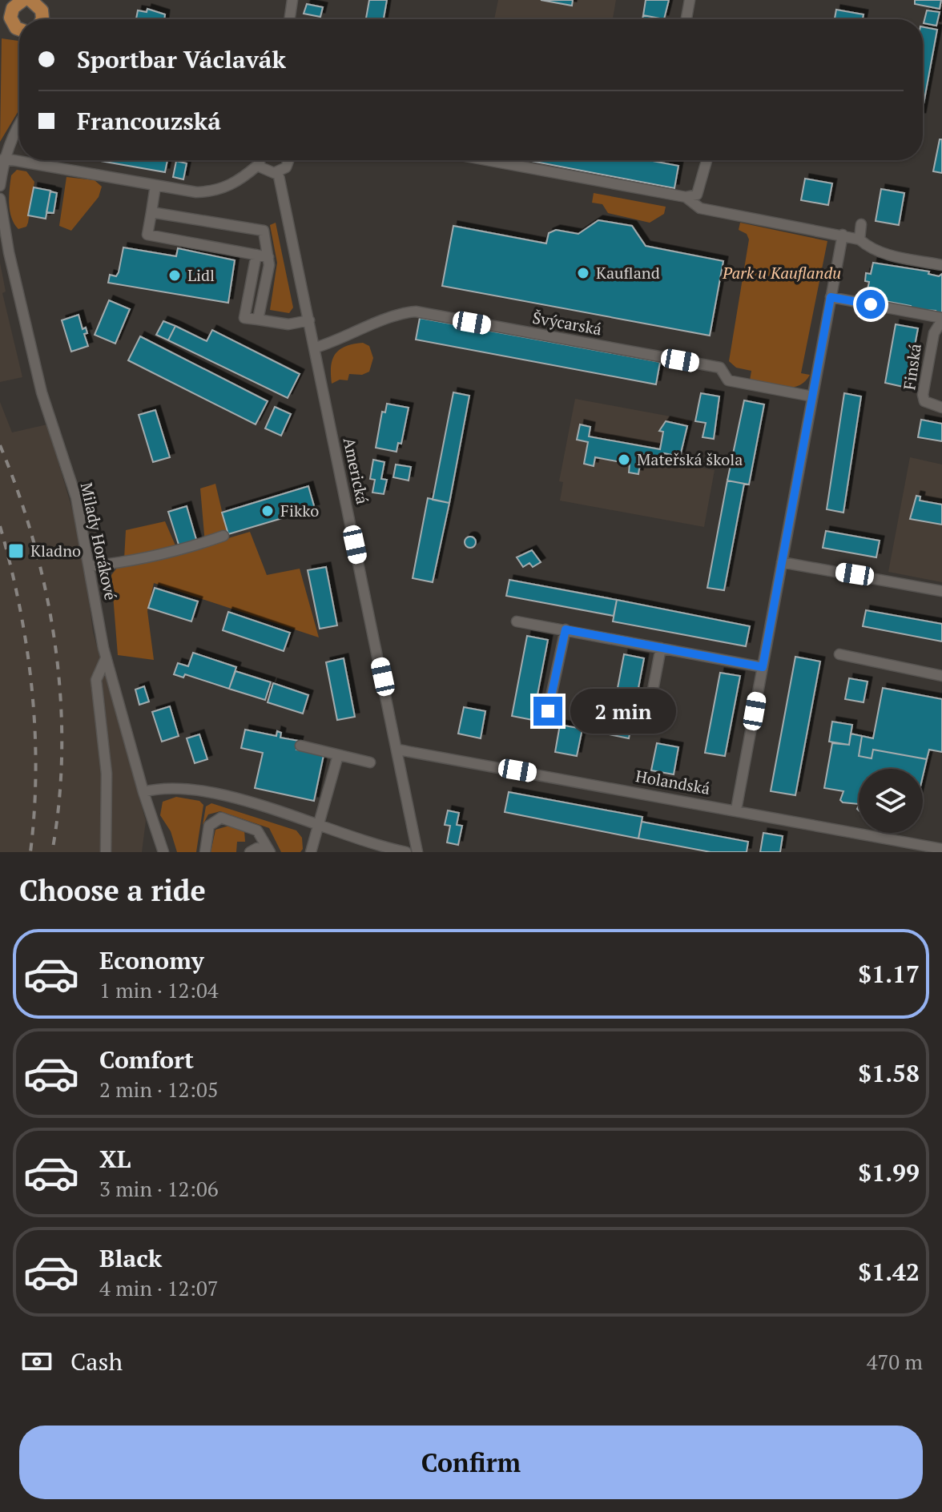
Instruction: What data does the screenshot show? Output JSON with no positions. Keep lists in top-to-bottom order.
{
  "streets": {
    "street": [
      "Švýcarská",
      "Finská",
      "Americká",
      "Milady Horákové",
      "Holandská"
    ]
  },
  "crossings": [
    ["Švýcarská", "Americká"],
    ["Americká", "Holandská"]
  ],
  "parks": ["Park u Kauflandu"],
  "places": {
    "other": [
      "Kaufland",
      "Lidl",
      "Mateřská škola",
      "Fikko"
    ],
    "transit": ["Kladno"]
  },
  "page": {
    "banner": ["Sportbar Václavák", "Francouzská"],
    "bubble": "2 min",
    "heading": "Choose a ride",
    "list": [
      {
        "name": "Economy",
        "note": "1 min · 12:04",
        "value": "$1.17"
      },
      {
        "name": "Comfort",
        "note": "2 min · 12:05",
        "value": "$1.58"
      },
      {
        "name": "XL",
        "note": "3 min · 12:06",
        "value": "$1.99"
      },
      {
        "name": "Black",
        "note": "4 min · 12:07",
        "value": "$1.42"
      }
    ],
    "pay": ["Cash", "470 m"],
    "buttons": "Confirm"
  }
}
